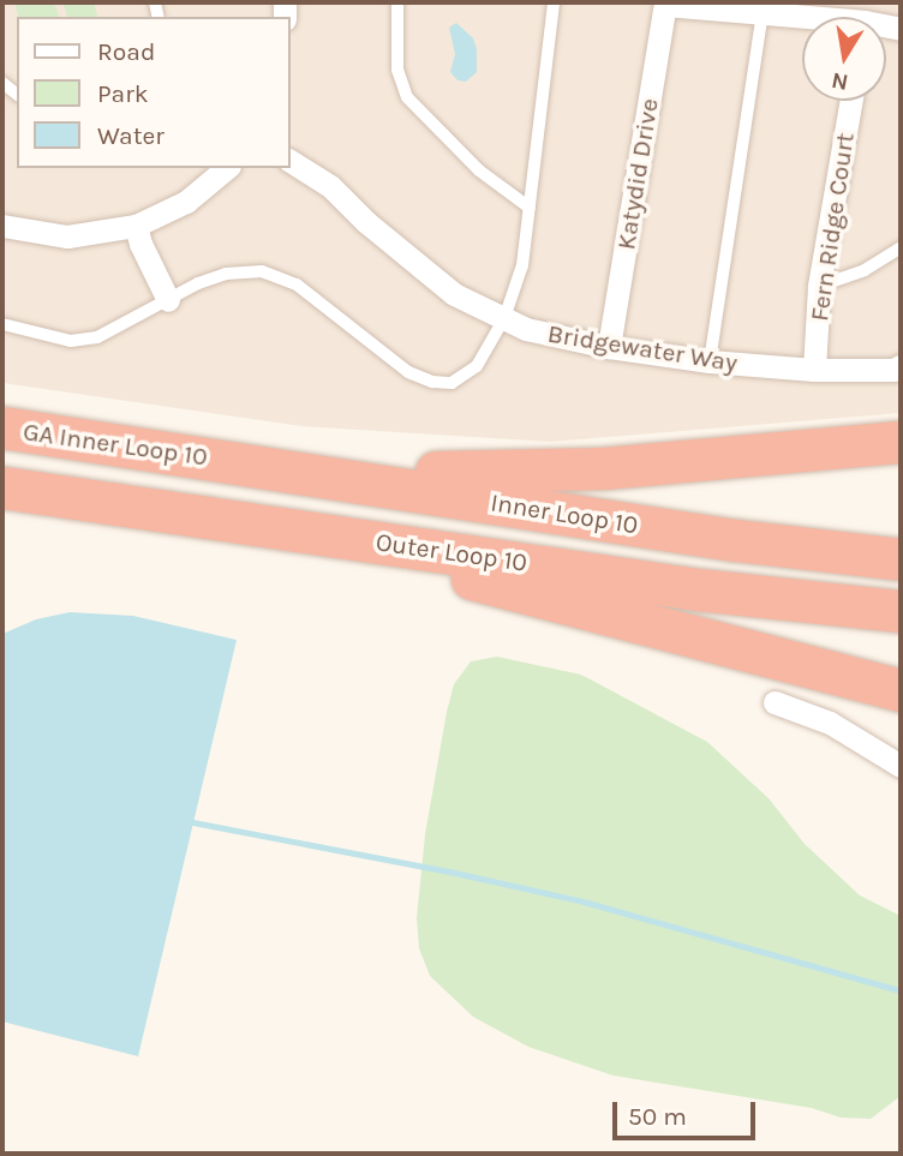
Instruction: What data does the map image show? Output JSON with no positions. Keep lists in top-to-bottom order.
{
  "streets": {
    "highway": ["GA Inner Loop 10", "Inner Loop 10", "Outer Loop 10"],
    "street": ["Katydid Drive", "Fern Ridge Court", "Bridgewater Way"]
  },
  "crossings": [
    ["Katydid Drive", "Bridgewater Way"],
    ["Fern Ridge Court", "Bridgewater Way"],
    ["GA Inner Loop 10", "Inner Loop 10"]
  ],
  "legend": ["Road", "Park", "Water"],
  "scale_bar": "50 m",
  "north": "bottom"
}
